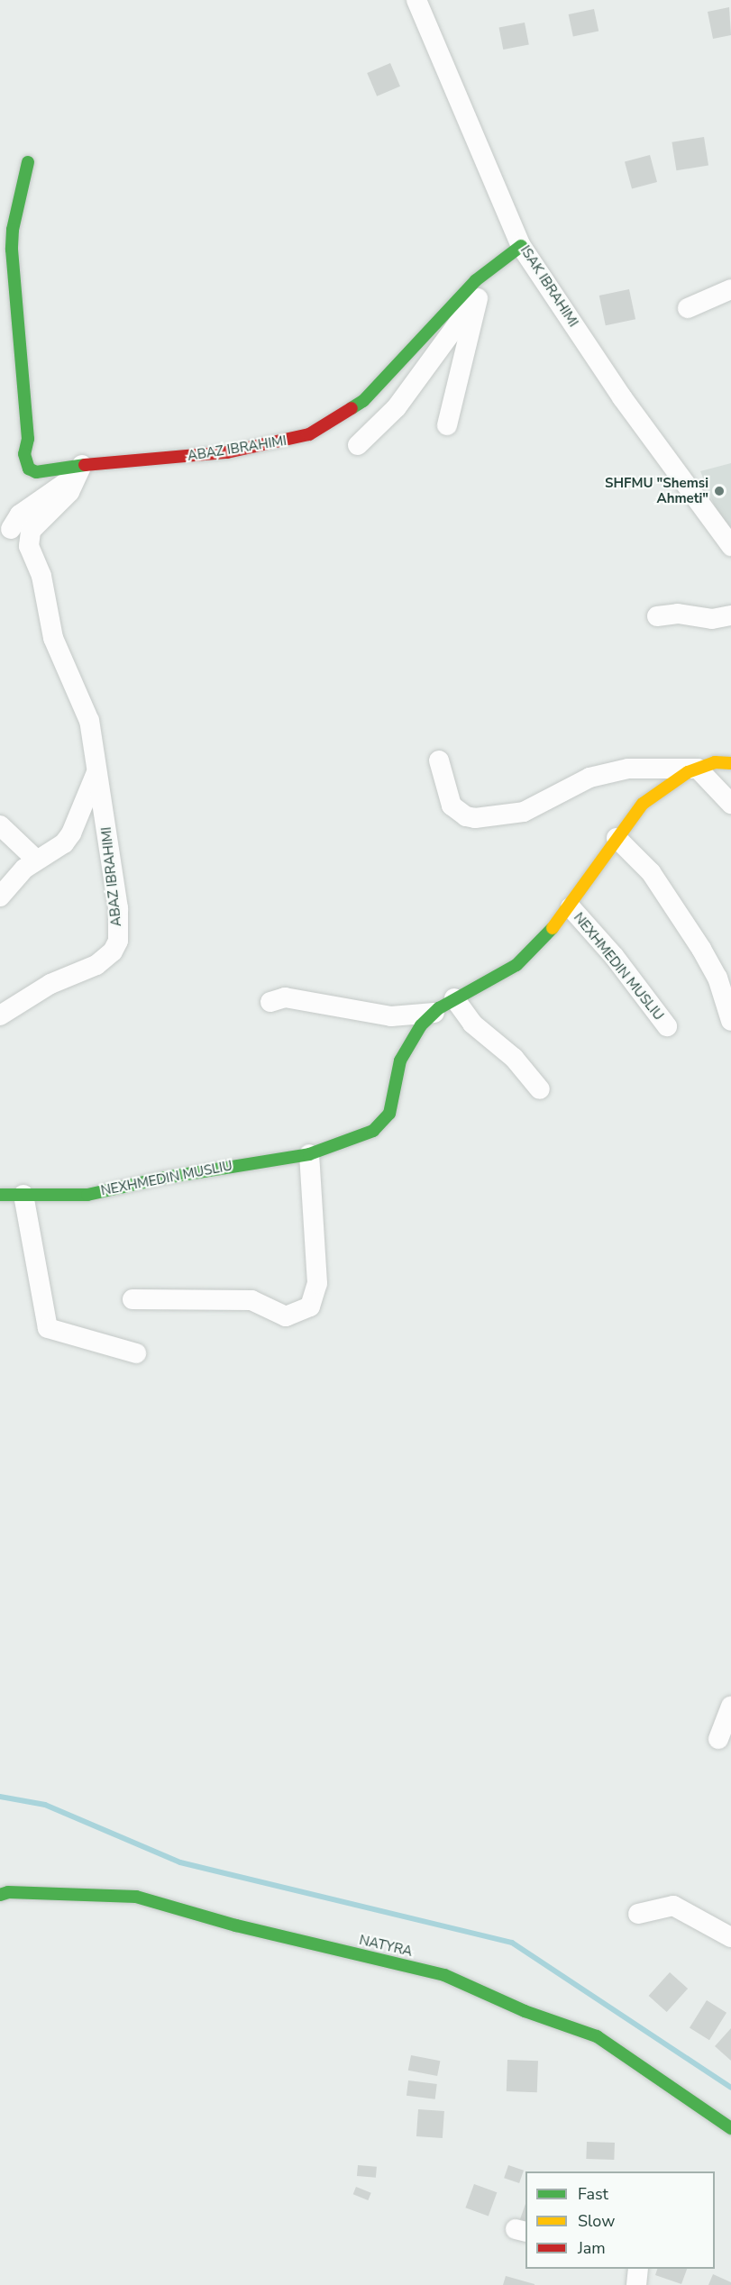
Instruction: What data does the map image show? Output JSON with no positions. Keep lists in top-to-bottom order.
{
  "streets": {
    "street": [
      "ISAK IBRAHIMI",
      "ABAZ IBRAHIMI",
      "NEXHMEDIN MUSLIU",
      "NATYRA"
    ]
  },
  "crossings": [
    ["ISAK IBRAHIMI", "ABAZ IBRAHIMI"]
  ],
  "places": ["SHFMU \"Shemsi Ahmeti\""],
  "legend": ["Fast", "Slow", "Jam"]
}
